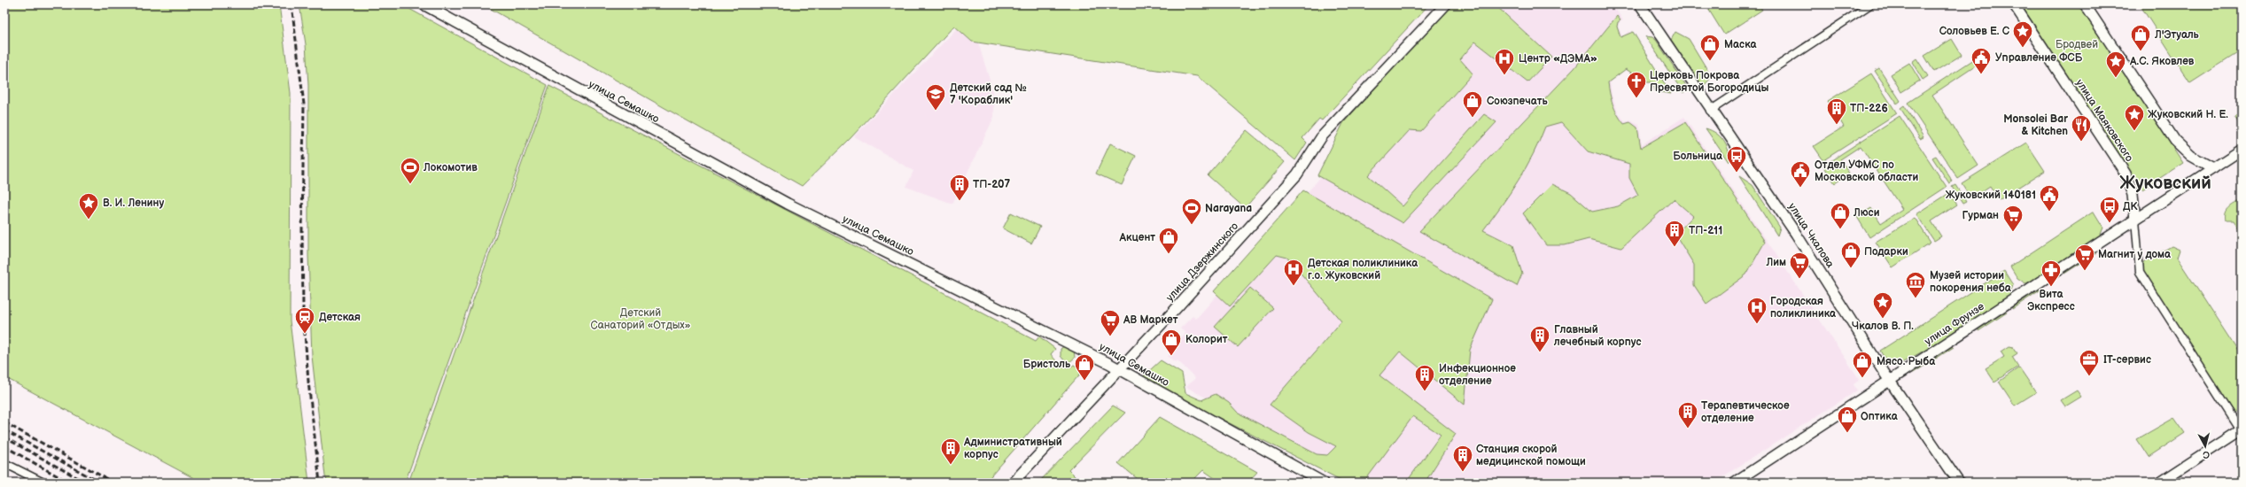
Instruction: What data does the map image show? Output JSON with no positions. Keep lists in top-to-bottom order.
{
  "streets": {
    "main road": [
      "улица Семашко",
      "улица Маяковского",
      "улица Чкалова",
      "улица Дзержинского",
      "улица Фрунзе"
    ]
  },
  "crossings": [
    ["улица Семашко", "улица Дзержинского"],
    ["улица Маяковского", "улица Фрунзе"],
    ["улица Чкалова", "улица Фрунзе"]
  ],
  "districts": ["Жуковский"],
  "parks": ["Бродвей", "Детский Санаторий «Отдых»"],
  "places": {
    "place": [
      "Соловьев Е. С",
      "А.С. Яковлев",
      "Жуковский Н. Е.",
      "В. И. Ленину",
      "Чкалов В. П."
    ],
    "shop": [
      "Л'Этуаль",
      "Маска",
      "Союзпечать",
      "Люси",
      "Акцент",
      "Подарки",
      "Колорит",
      "Мясо. Рыба",
      "Бристоль",
      "Оптика"
    ],
    "public building": ["Управление ФСБ", "Отдел УФМС по Московской области", "Жуковский 140181"],
    "hospital": ["Центр «ДЭМА»", "Детская поликлиника г.о. Жуковский", "Городская поликлиника"],
    "church": ["Церковь Покрова Пресвятой Богородицы"],
    "school or university": ["Детский сад № 7 'Кораблик'"],
    "building": [
      "ТП-226",
      "ТП-207",
      "ТП-211",
      "Главный лечебный корпус",
      "Инфекционное отделение",
      "Терапевтическое отделение",
      "Административный корпус",
      "Станция скорой медицинской помощи"
    ],
    "restaurant": ["Monsolei Bar & Kitchen"],
    "bus stop": ["Больница", "ДК"],
    "sports": ["Локомотив", "Narayana"],
    "supermarket": [
      "Гурман",
      "Магнит у дома",
      "Лим",
      "АВ Маркет"
    ],
    "pharmacy": ["Вита Экспресс"],
    "museum": ["Музей истории покорения неба"],
    "station": ["Детская"],
    "office": ["IT-сервис"]
  },
  "north": "bottom"
}
